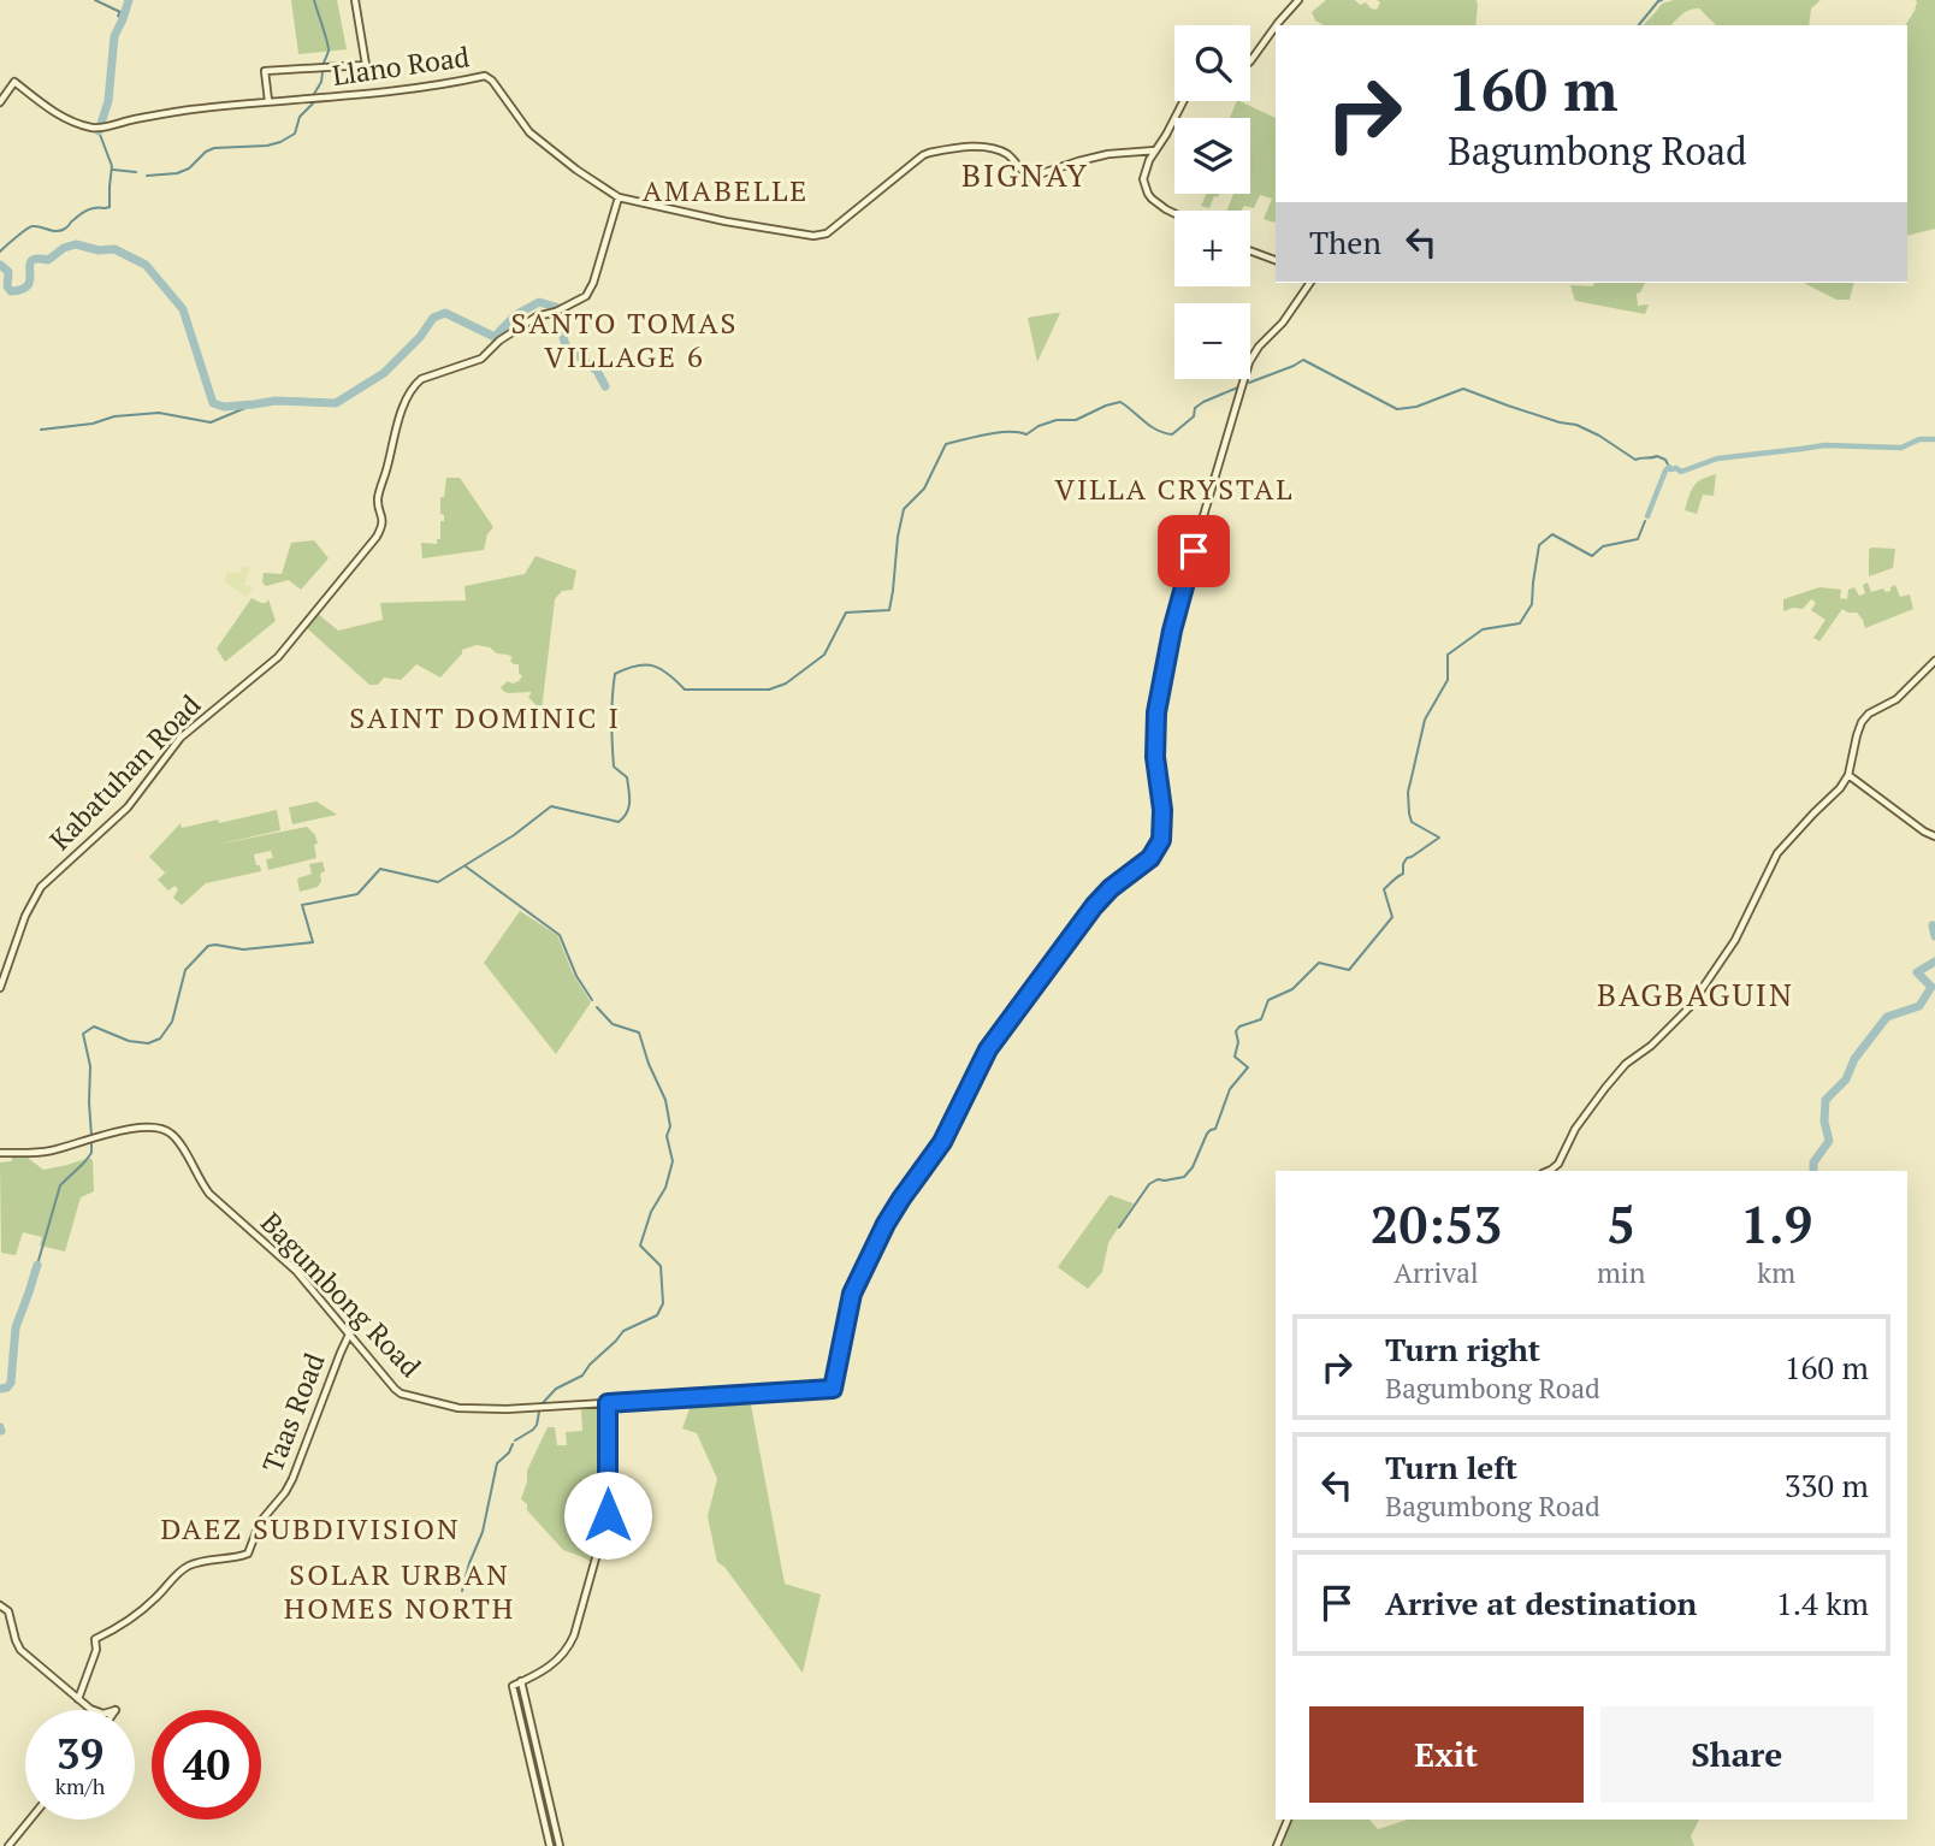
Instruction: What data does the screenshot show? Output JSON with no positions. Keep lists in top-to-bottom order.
{
  "streets": {
    "main road": [
      "Llano Road",
      "Kabatuhan Road",
      "Bagumbong Road",
      "Taas Road"
    ]
  },
  "crossings": [
    ["Llano Road", "Kabatuhan Road"],
    ["Bagumbong Road", "Taas Road"]
  ],
  "districts": [
    "BIGNAY",
    "AMABELLE",
    "SANTO TOMAS VILLAGE 6",
    "VILLA CRYSTAL",
    "SAINT DOMINIC I",
    "BAGBAGUIN",
    "DAEZ SUBDIVISION",
    "SOLAR URBAN HOMES NORTH"
  ],
  "page": {
    "map_buttons": ["+", "−"],
    "turn": ["160 m", "Bagumbong Road"],
    "then": "Then",
    "eta": [
      "20:53",
      "Arrival",
      "5",
      "min",
      "1.9",
      "km"
    ],
    "list": [
      {
        "name": "Turn right",
        "note": "Bagumbong Road",
        "value": "160 m"
      },
      {
        "name": "Turn left",
        "note": "Bagumbong Road",
        "value": "330 m"
      },
      {
        "name": "Arrive at destination",
        "value": "1.4 km"
      }
    ],
    "buttons": ["Exit", "Share"],
    "speed": "39 km/h",
    "limit": "40"
  }
}
